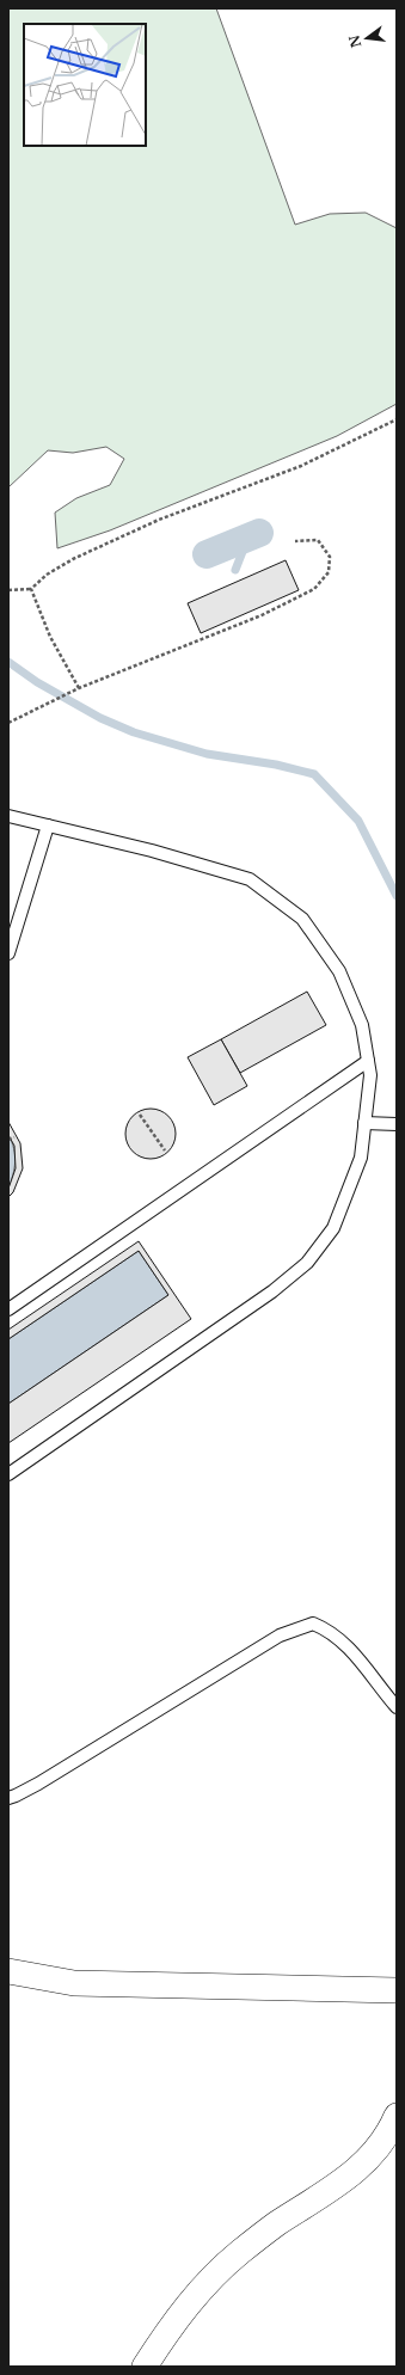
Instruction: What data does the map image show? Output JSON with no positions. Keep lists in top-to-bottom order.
{
  "north": "left"
}
